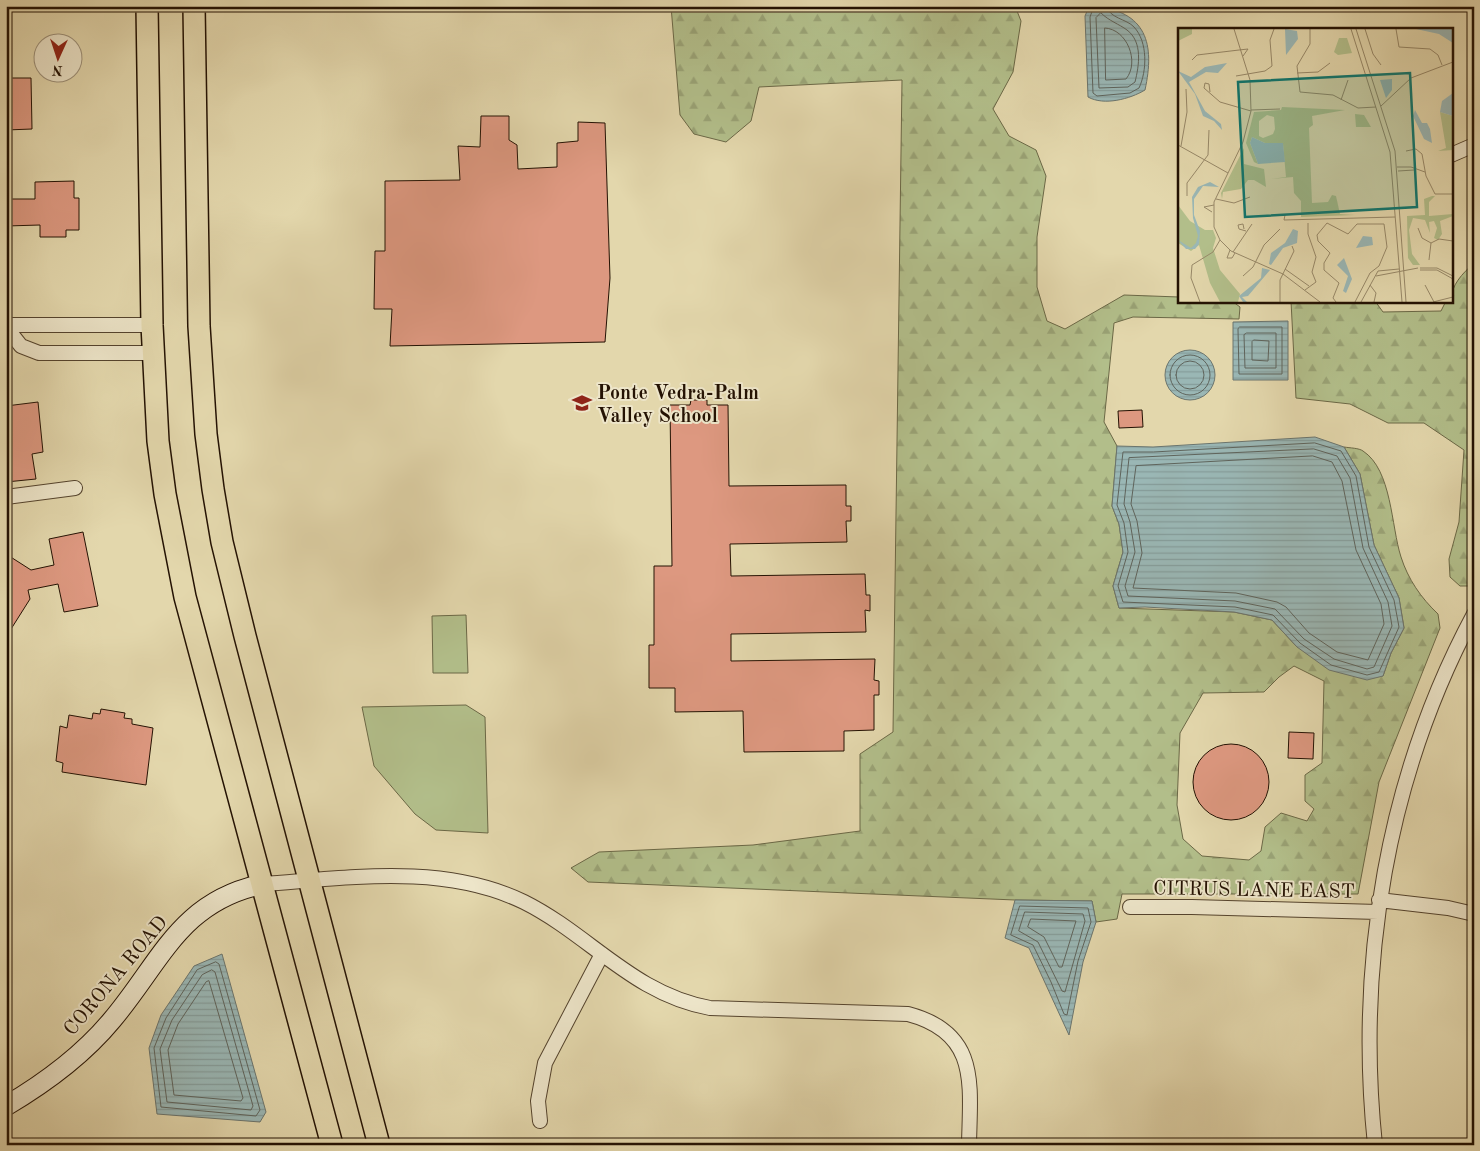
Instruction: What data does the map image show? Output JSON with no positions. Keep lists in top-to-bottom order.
{
  "streets": {
    "street": ["CITRUS LANE EAST", "CORONA ROAD"]
  },
  "places": {
    "school or university": ["Ponte Vedra-Palm Valley School"]
  },
  "north": "bottom"
}
